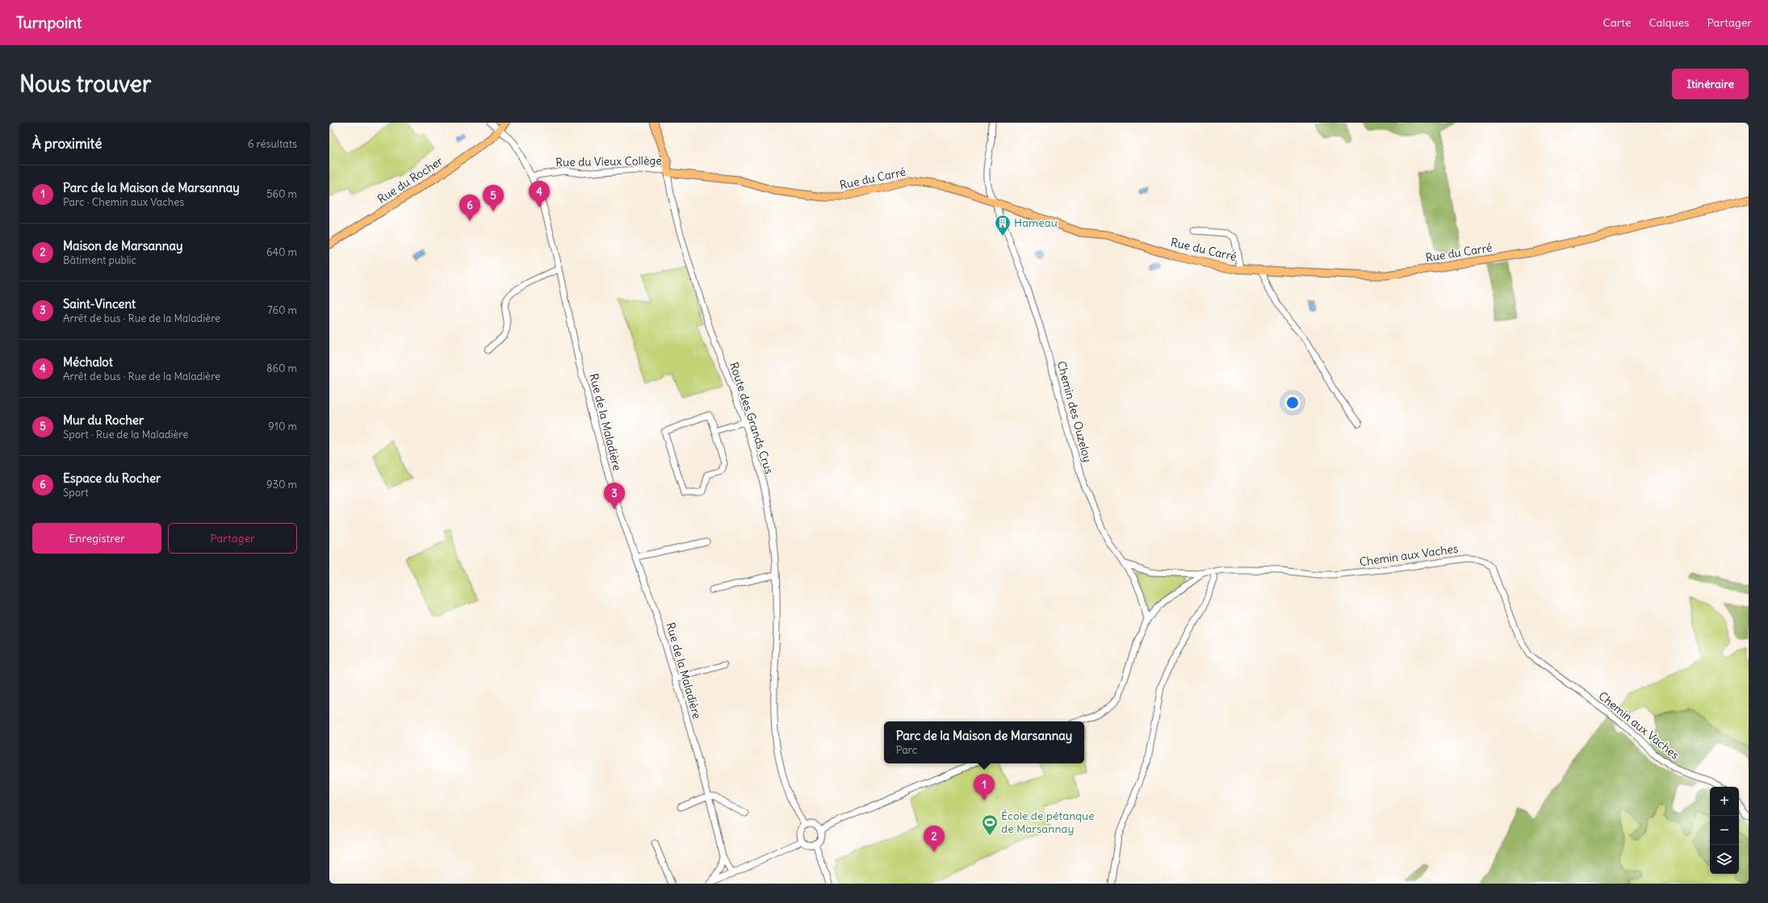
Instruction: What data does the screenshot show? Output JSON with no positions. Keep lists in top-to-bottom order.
{
  "streets": {
    "main road": ["Rue du Carré", "Rue du Rocher"],
    "street": [
      "Rue du Vieux Collège",
      "Chemin des Ouzeloy",
      "Route des Grands Crus",
      "Rue de la Maladière",
      "Chemin aux Vaches"
    ]
  },
  "crossings": [
    ["Rue du Vieux Collège", "Rue du Carré"],
    ["Rue du Vieux Collège", "Route des Grands Crus"],
    ["Rue du Vieux Collège", "Rue de la Maladière"],
    ["Rue du Carré", "Chemin des Ouzeloy"],
    ["Rue du Carré", "Route des Grands Crus"],
    ["Rue du Rocher", "Rue de la Maladière"],
    ["Chemin des Ouzeloy", "Chemin aux Vaches"]
  ],
  "places": {
    "building": ["Hameau"],
    "sports": ["École de pétanque de Marsannay"]
  },
  "page": {
    "header": "Turnpoint",
    "nav": ["Carte", "Calques", "Partager"],
    "buttons": [
      "Itinéraire",
      ["Enregistrer", "Partager"]
    ],
    "title": "Nous trouver",
    "heading": ["À proximité", "6 résultats"],
    "list": [
      {
        "mark": "1",
        "name": "Parc de la Maison de Marsannay",
        "note": "Parc · Chemin aux Vaches",
        "value": "560 m"
      },
      {
        "mark": "2",
        "name": "Maison de Marsannay",
        "note": "Bâtiment public",
        "value": "640 m"
      },
      {
        "mark": "3",
        "name": "Saint-Vincent",
        "note": "Arrêt de bus · Rue de la Maladière",
        "value": "760 m"
      },
      {
        "mark": "4",
        "name": "Méchalot",
        "note": "Arrêt de bus · Rue de la Maladière",
        "value": "860 m"
      },
      {
        "mark": "5",
        "name": "Mur du Rocher",
        "note": "Sport · Rue de la Maladière",
        "value": "910 m"
      },
      {
        "mark": "6",
        "name": "Espace du Rocher",
        "note": "Sport",
        "value": "930 m"
      }
    ],
    "pins": [
      "4",
      "5",
      "6",
      "3",
      "1",
      "2"
    ],
    "popup": ["Parc de la Maison de Marsannay", "Parc"],
    "map_buttons": ["+", "−"]
  }
}
